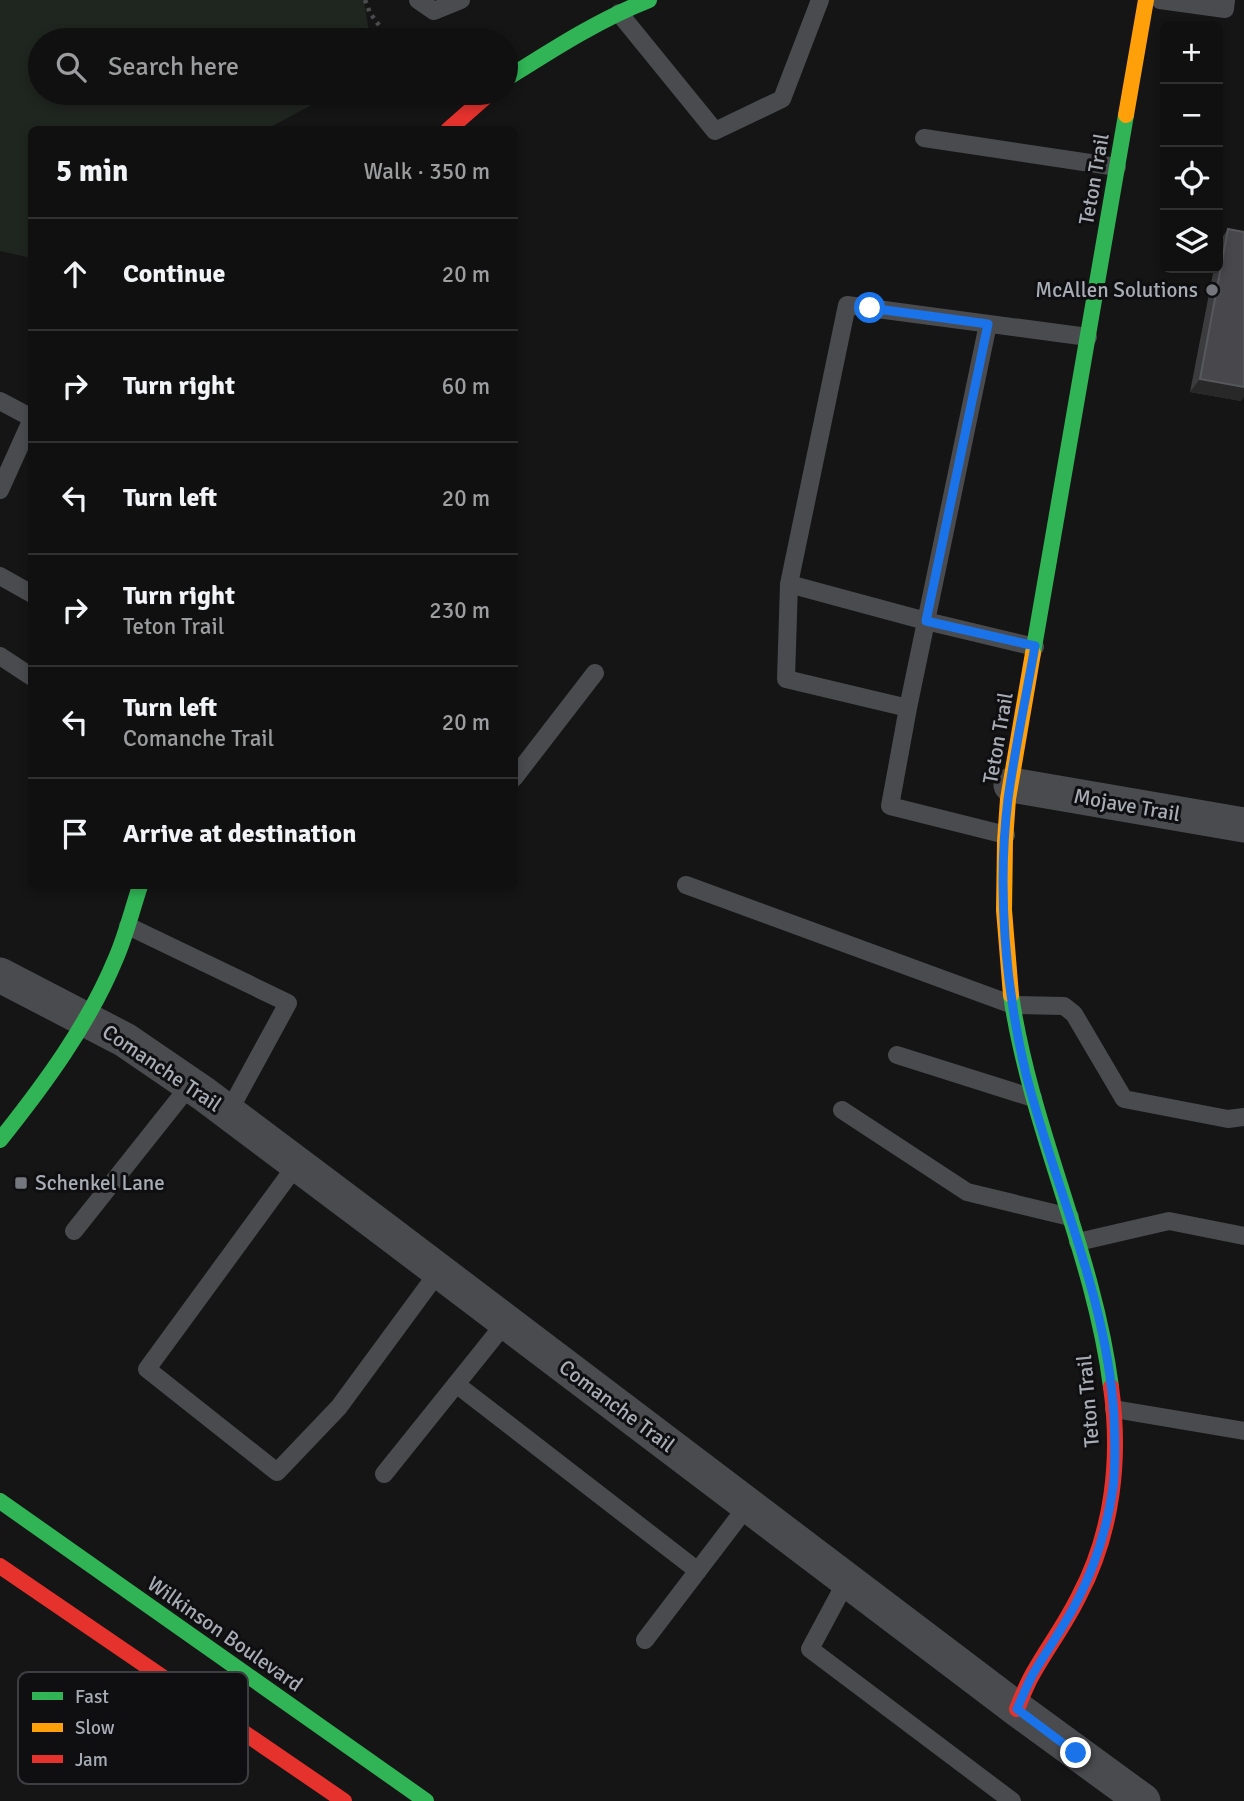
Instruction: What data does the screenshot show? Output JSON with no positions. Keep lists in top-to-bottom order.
{
  "streets": {
    "main road": ["Teton Trail", "Wilkinson Boulevard"],
    "street": ["Mojave Trail", "Comanche Trail"]
  },
  "crossings": [
    ["Teton Trail", "Mojave Trail"],
    ["Teton Trail", "Comanche Trail"]
  ],
  "places": {
    "other": ["McAllen Solutions"],
    "transit": ["Schenkel Lane"]
  },
  "legend": ["Fast", "Slow", "Jam"],
  "page": {
    "map_buttons": ["+", "−"],
    "search": "Search here",
    "heading": ["5 min", "Walk · 350 m"],
    "list": [
      ["Continue", "20 m"],
      ["Turn right", "60 m"],
      ["Turn left", "20 m"],
      ["Turn right", "Teton Trail", "230 m"],
      ["Turn left", "Comanche Trail", "20 m"],
      "Arrive at destination"
    ]
  }
}
